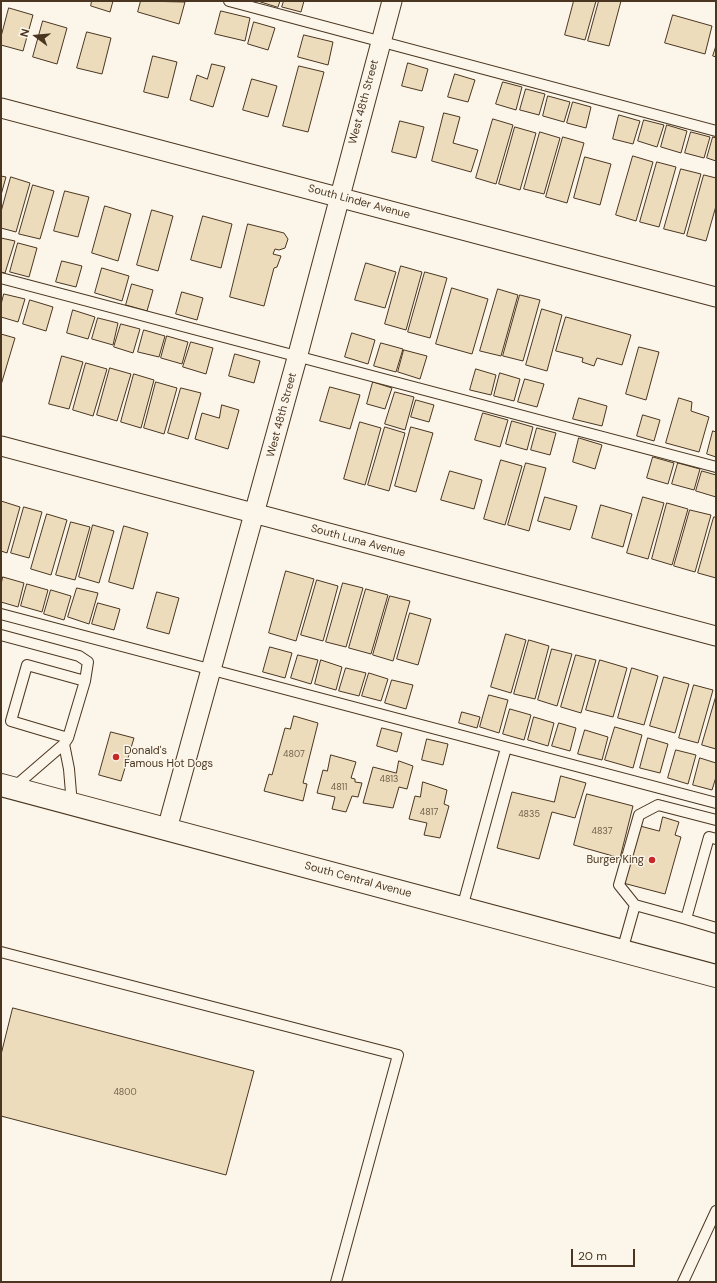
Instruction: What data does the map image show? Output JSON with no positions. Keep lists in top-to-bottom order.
{
  "streets": {
    "main road": ["South Central Avenue"],
    "street": ["West 48th Street", "South Linder Avenue", "South Luna Avenue"]
  },
  "crossings": [
    ["West 48th Street", "South Linder Avenue"],
    ["West 48th Street", "South Luna Avenue"],
    ["West 48th Street", "South Central Avenue"]
  ],
  "places": ["Donald's Famous Hot Dogs", "Burger King"],
  "house_numbers": [
    "4807",
    "4813",
    "4811",
    "4817",
    "4835",
    "4837",
    "4800"
  ],
  "scale_bar": "20 m",
  "north": "left"
}
